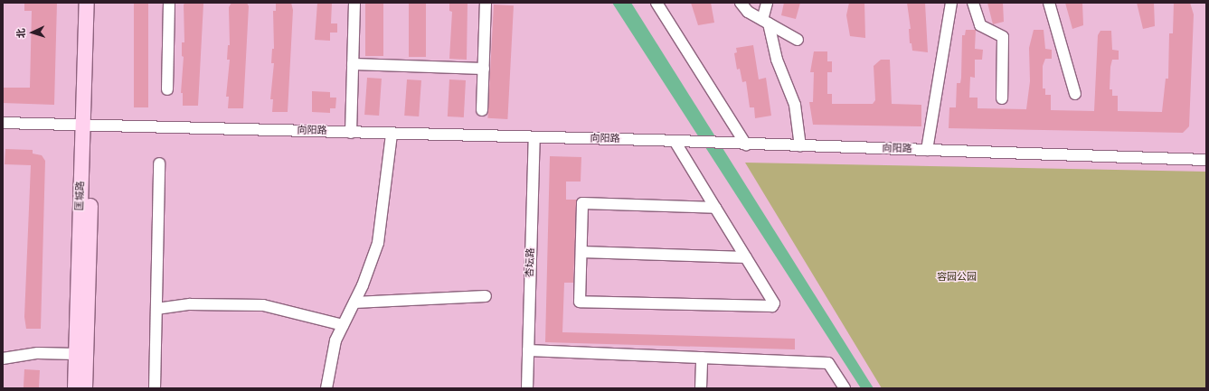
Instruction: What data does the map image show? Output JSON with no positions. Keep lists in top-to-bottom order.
{
  "streets": {
    "main road": ["匡城路"],
    "street": ["向阳路", "杏坛路"]
  },
  "crossings": [
    ["向阳路", "匡城路"],
    ["向阳路", "杏坛路"]
  ],
  "parks": ["容园公园"],
  "north": "left"
}
